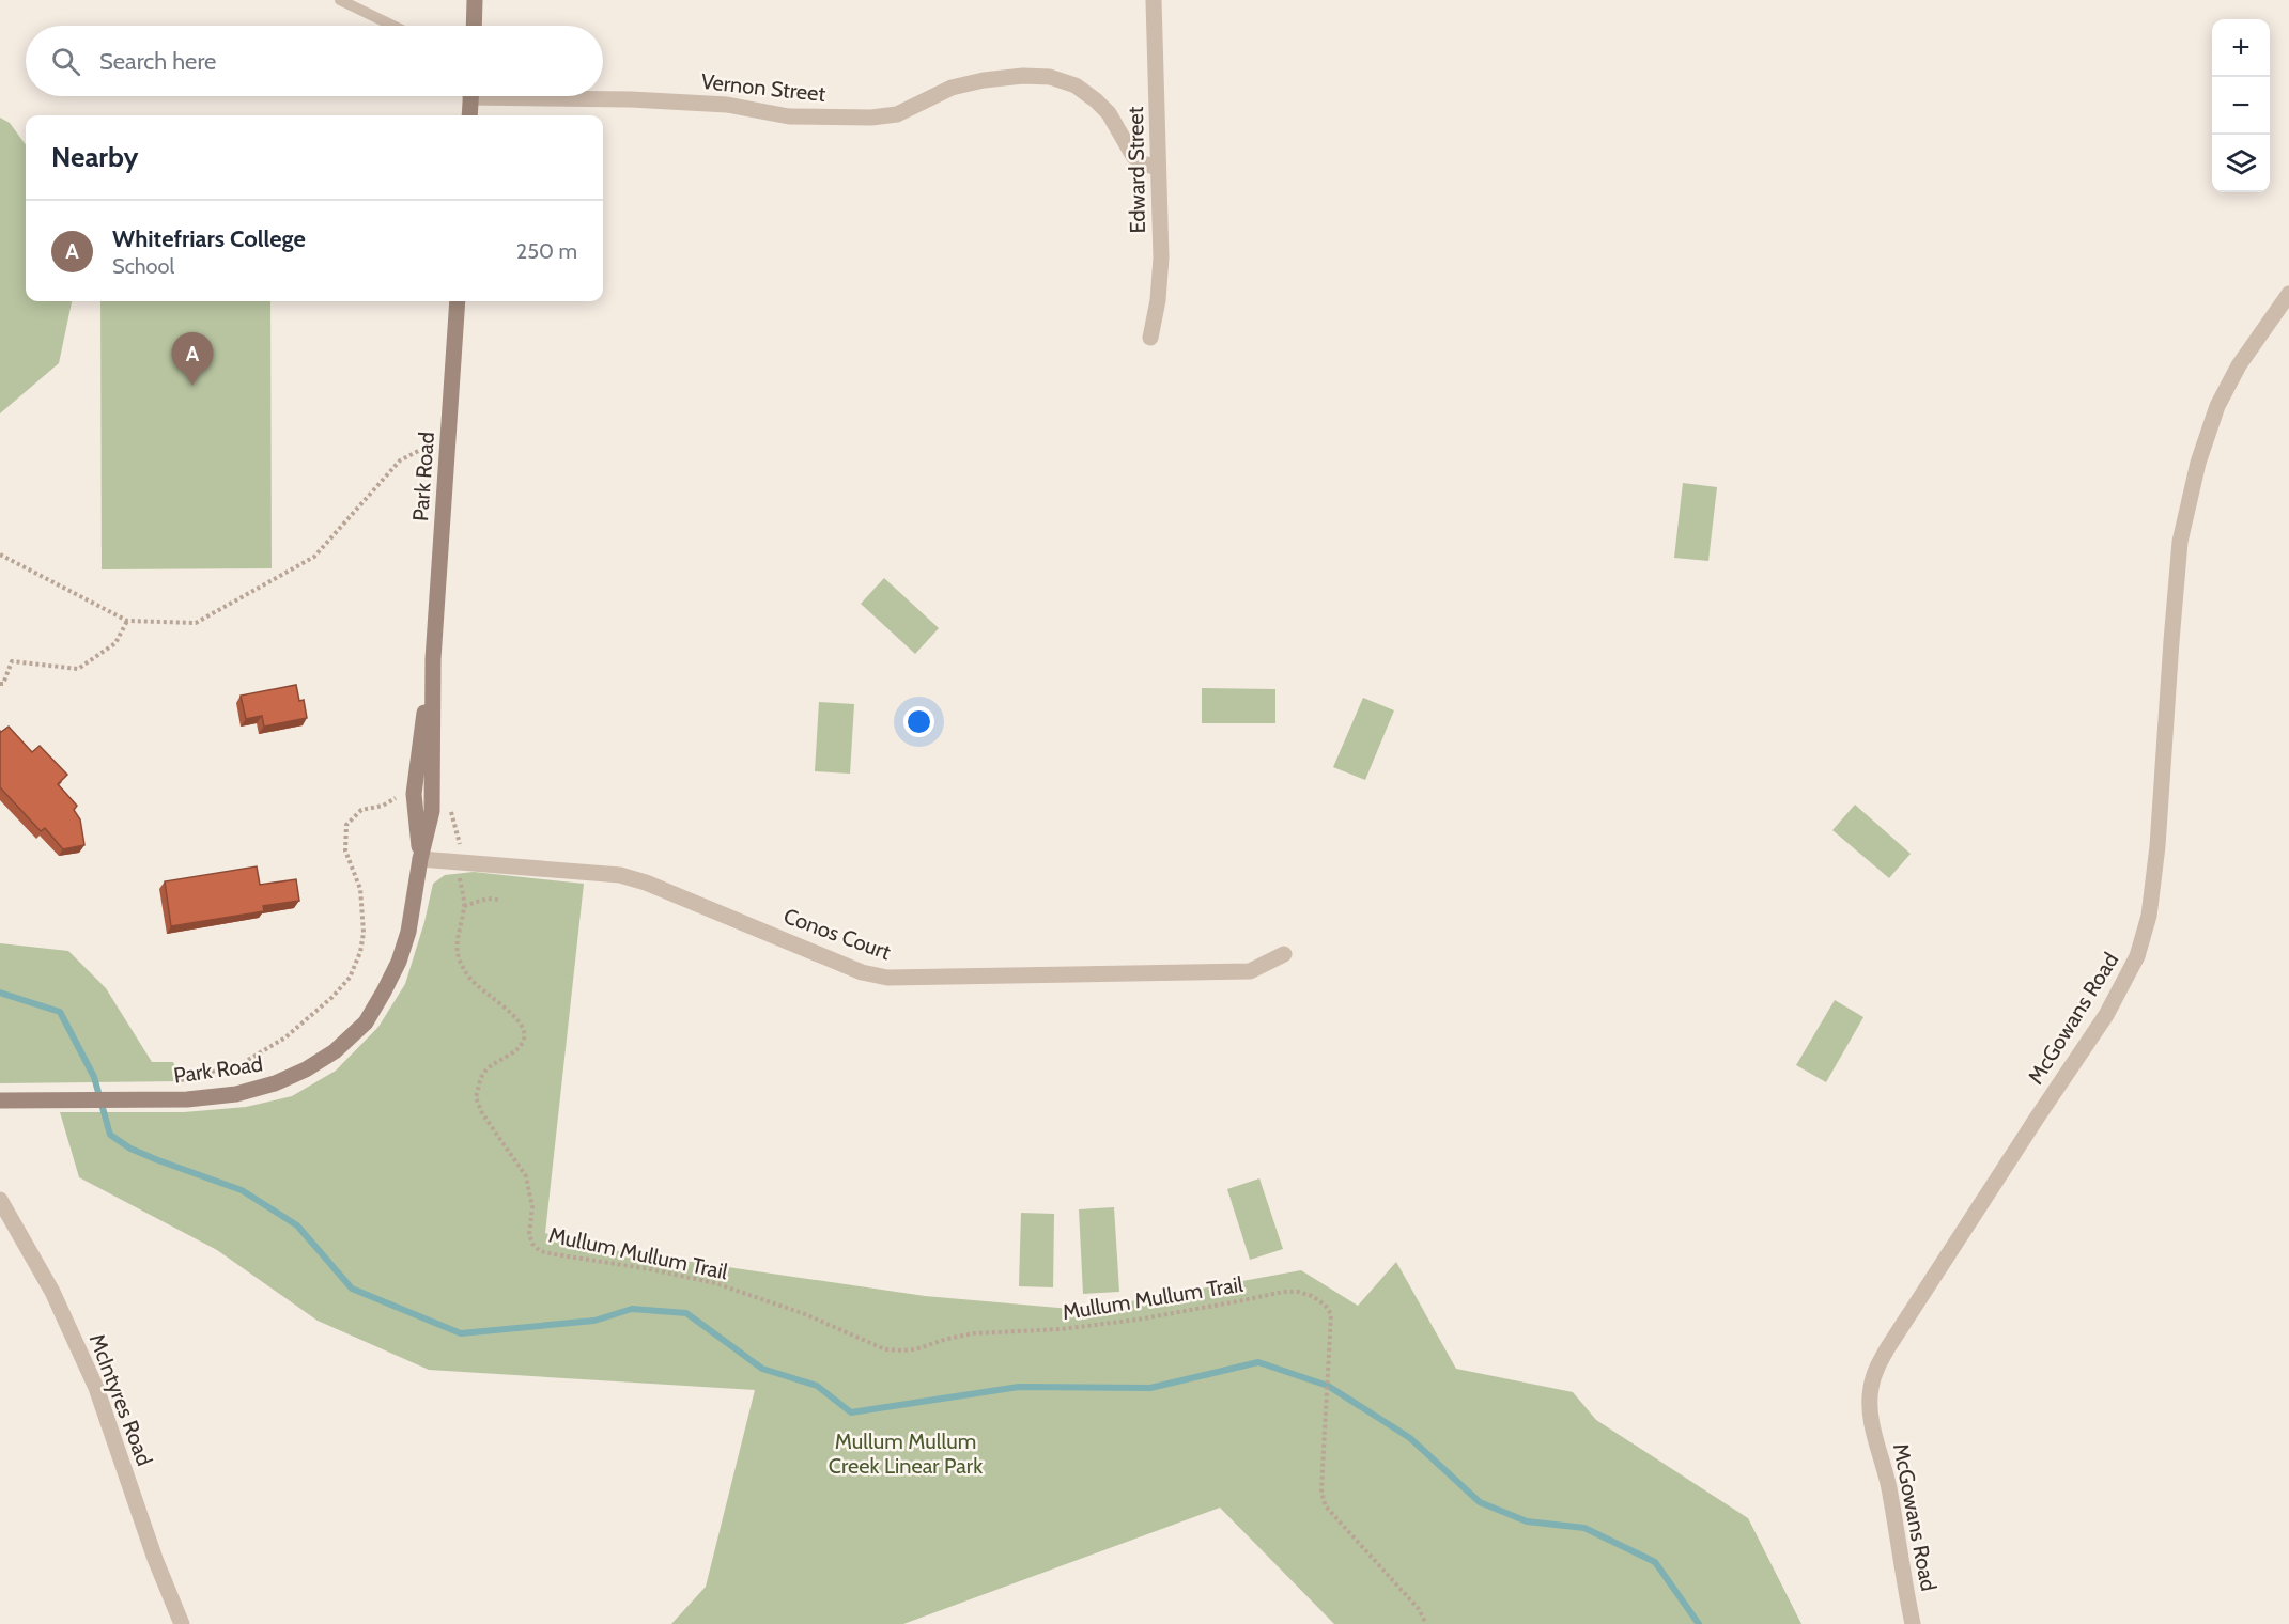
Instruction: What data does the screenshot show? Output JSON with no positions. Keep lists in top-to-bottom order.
{
  "streets": {
    "street": [
      "Vernon Street",
      "Edward Street",
      "Park Road",
      "Conos Court",
      "McGowans Road",
      "McIntyres Road"
    ],
    "path": ["Mullum Mullum Trail"]
  },
  "crossings": [
    ["Vernon Street", "Edward Street"],
    ["Park Road", "Conos Court"],
    ["Park Road", "Mullum Mullum Trail"],
    ["Conos Court", "Mullum Mullum Trail"]
  ],
  "parks": ["Mullum Mullum Creek Linear Park"],
  "page": {
    "map_buttons": ["+", "−"],
    "search": "Search here",
    "heading": "Nearby",
    "list": [
      {
        "mark": "A",
        "name": "Whitefriars College",
        "note": "School",
        "value": "250 m"
      }
    ],
    "pins": "A"
  }
}
